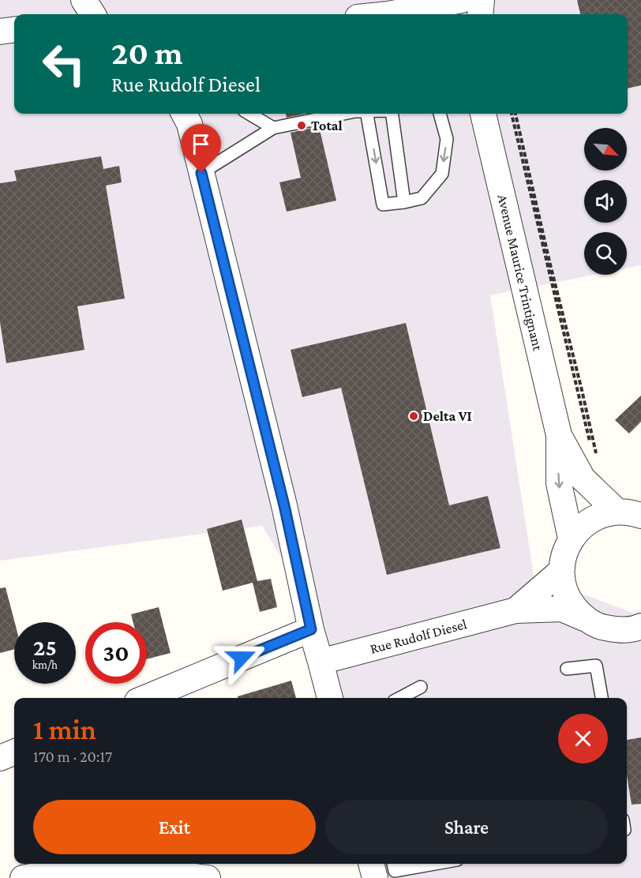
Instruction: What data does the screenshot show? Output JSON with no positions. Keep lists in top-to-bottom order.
{
  "streets": {
    "street": ["Avenue Maurice Trintignant", "Rue Rudolf Diesel"]
  },
  "places": ["Total", "Delta VI"],
  "north": "bottom right",
  "page": {
    "turn": ["20 m", "Rue Rudolf Diesel"],
    "speed": "25 km/h",
    "limit": "30",
    "heading": ["1 min", "170 m · 20:17"],
    "buttons": ["Exit", "Share"]
  }
}
